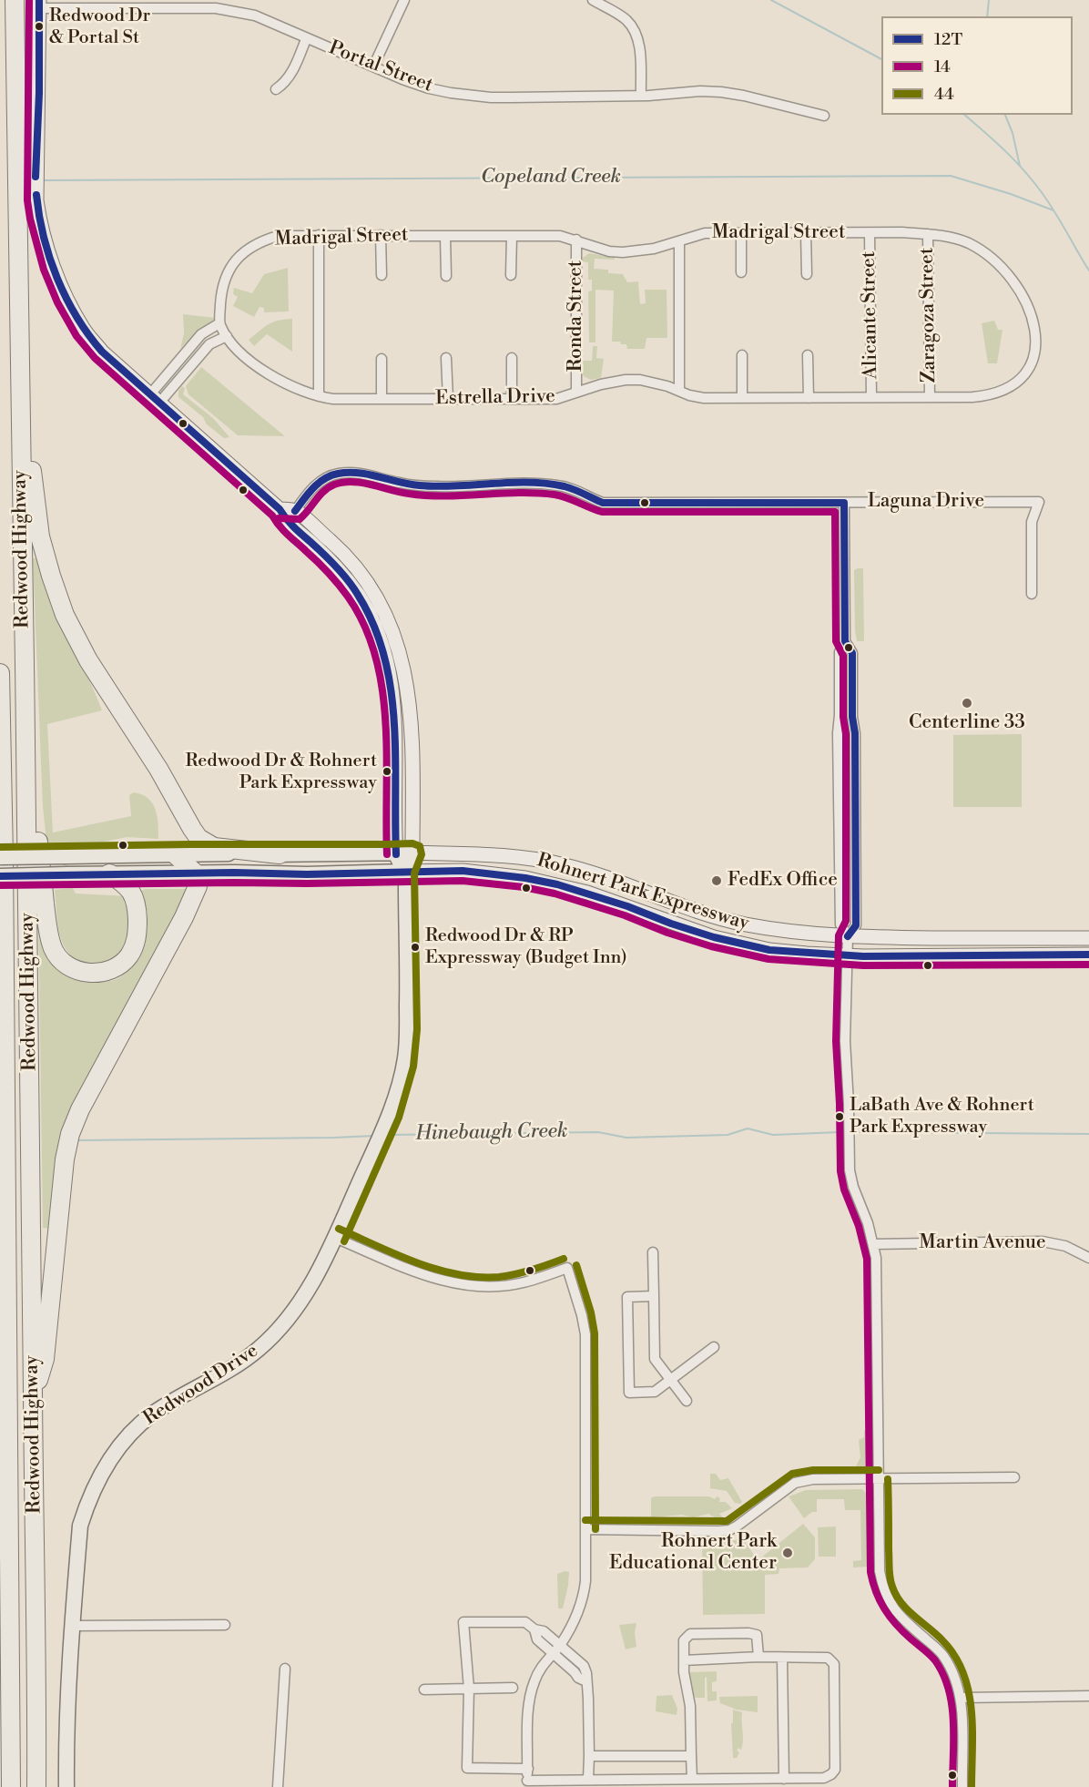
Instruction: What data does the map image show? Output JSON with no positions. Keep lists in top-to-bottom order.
{
  "streets": {
    "highway": ["Redwood Highway"],
    "main road": ["Rohnert Park Expressway", "Redwood Drive"],
    "street": [
      "Portal Street",
      "Madrigal Street",
      "Alicante Street",
      "Zaragoza Street",
      "Ronda Street",
      "Estrella Drive",
      "Laguna Drive",
      "Martin Avenue"
    ]
  },
  "crossings": [
    ["Portal Street", "Redwood Drive"],
    ["Madrigal Street", "Alicante Street"],
    ["Madrigal Street", "Zaragoza Street"],
    ["Madrigal Street", "Ronda Street"],
    ["Madrigal Street", "Estrella Drive"],
    ["Alicante Street", "Estrella Drive"],
    ["Zaragoza Street", "Estrella Drive"],
    ["Ronda Street", "Estrella Drive"],
    ["Laguna Drive", "Redwood Drive"],
    ["Rohnert Park Expressway", "Redwood Drive"]
  ],
  "water": ["Copeland Creek", "Hinebaugh Creek"],
  "places": [
    "Redwood Dr & Portal St",
    "Centerline 33",
    "Redwood Dr & Rohnert Park Expressway",
    "FedEx Office",
    "Redwood Dr & RP Expressway (Budget Inn)",
    "LaBath Ave & Rohnert Park Expressway",
    "Rohnert Park Educational Center"
  ],
  "lines": ["transit line 12T", "transit line 14", "transit line 44"],
  "legend": ["12T", "14", "44"]
}
